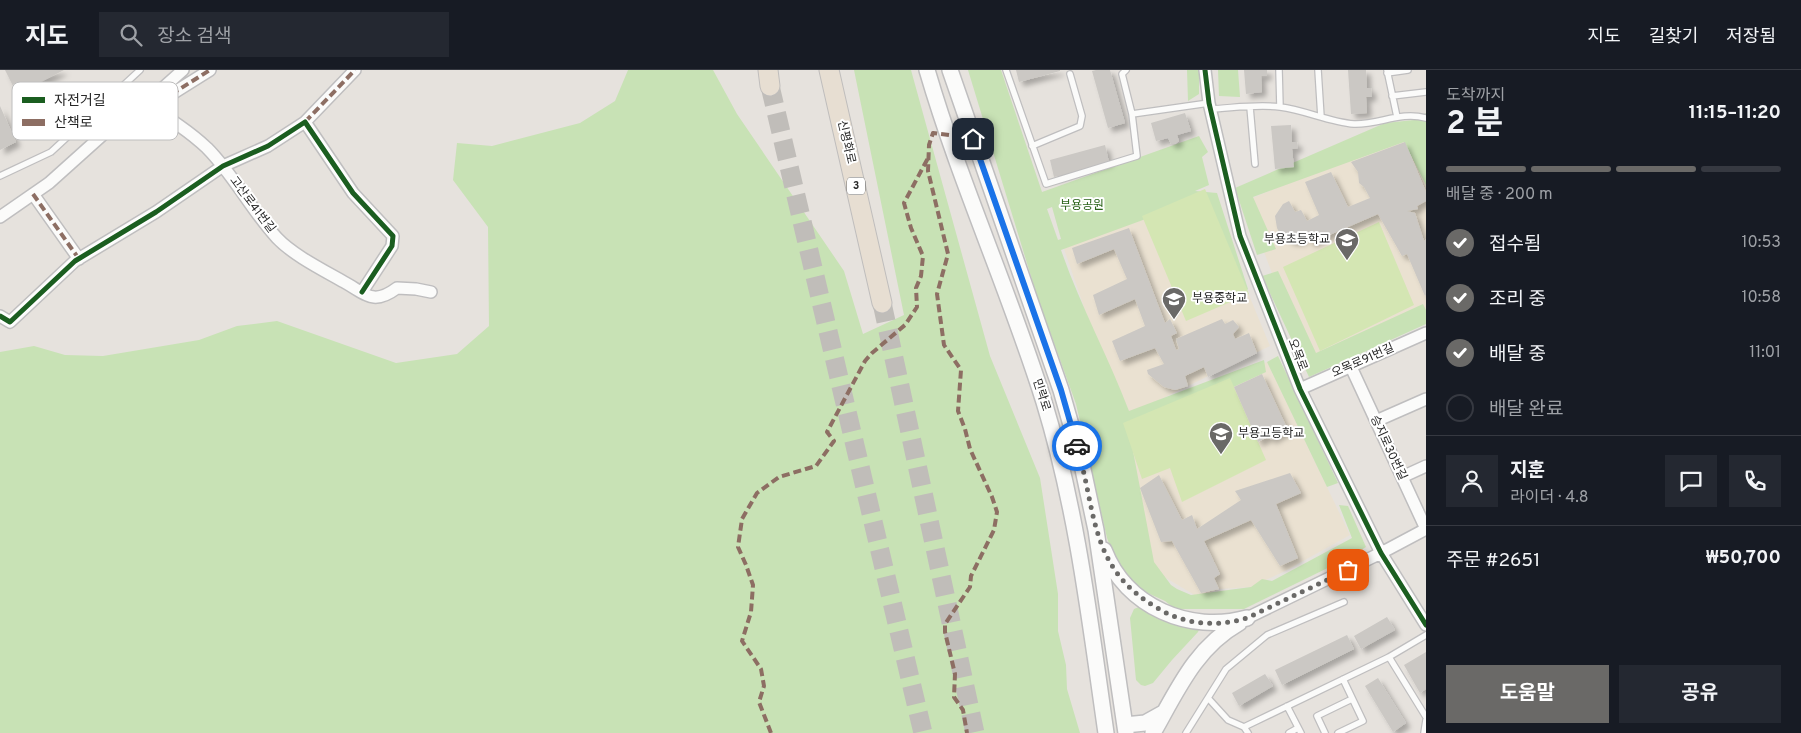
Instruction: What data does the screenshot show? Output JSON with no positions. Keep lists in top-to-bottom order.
{
  "streets": {
    "highway": ["신평화로", "3"],
    "main road": ["민락로"],
    "street": [
      "고산로41번길",
      "오목로",
      "오목로91번길",
      "승지로30번길"
    ]
  },
  "crossings": [
    ["오목로", "오목로91번길"],
    ["오목로91번길", "승지로30번길"]
  ],
  "parks": ["부용공원"],
  "places": {
    "school or university": ["부용초등학교", "부용중학교", "부용고등학교"]
  },
  "legend": ["자전거길", "산책로"],
  "page": {
    "header": "지도",
    "search": "장소 검색",
    "nav": ["지도", "길찾기", "저장됨"],
    "heading": ["2 분", "도착까지", "11:15–11:20"],
    "panel": [
      "지훈",
      "라이더 · 4.8",
      "주문 #2651",
      "₩50,700"
    ],
    "bar": "배달 중 · 200 m",
    "list": [
      ["접수됨", "10:53"],
      ["조리 중", "10:58"],
      ["배달 중", "11:01"],
      "배달 완료"
    ],
    "buttons": ["도움말", "공유"]
  }
}
